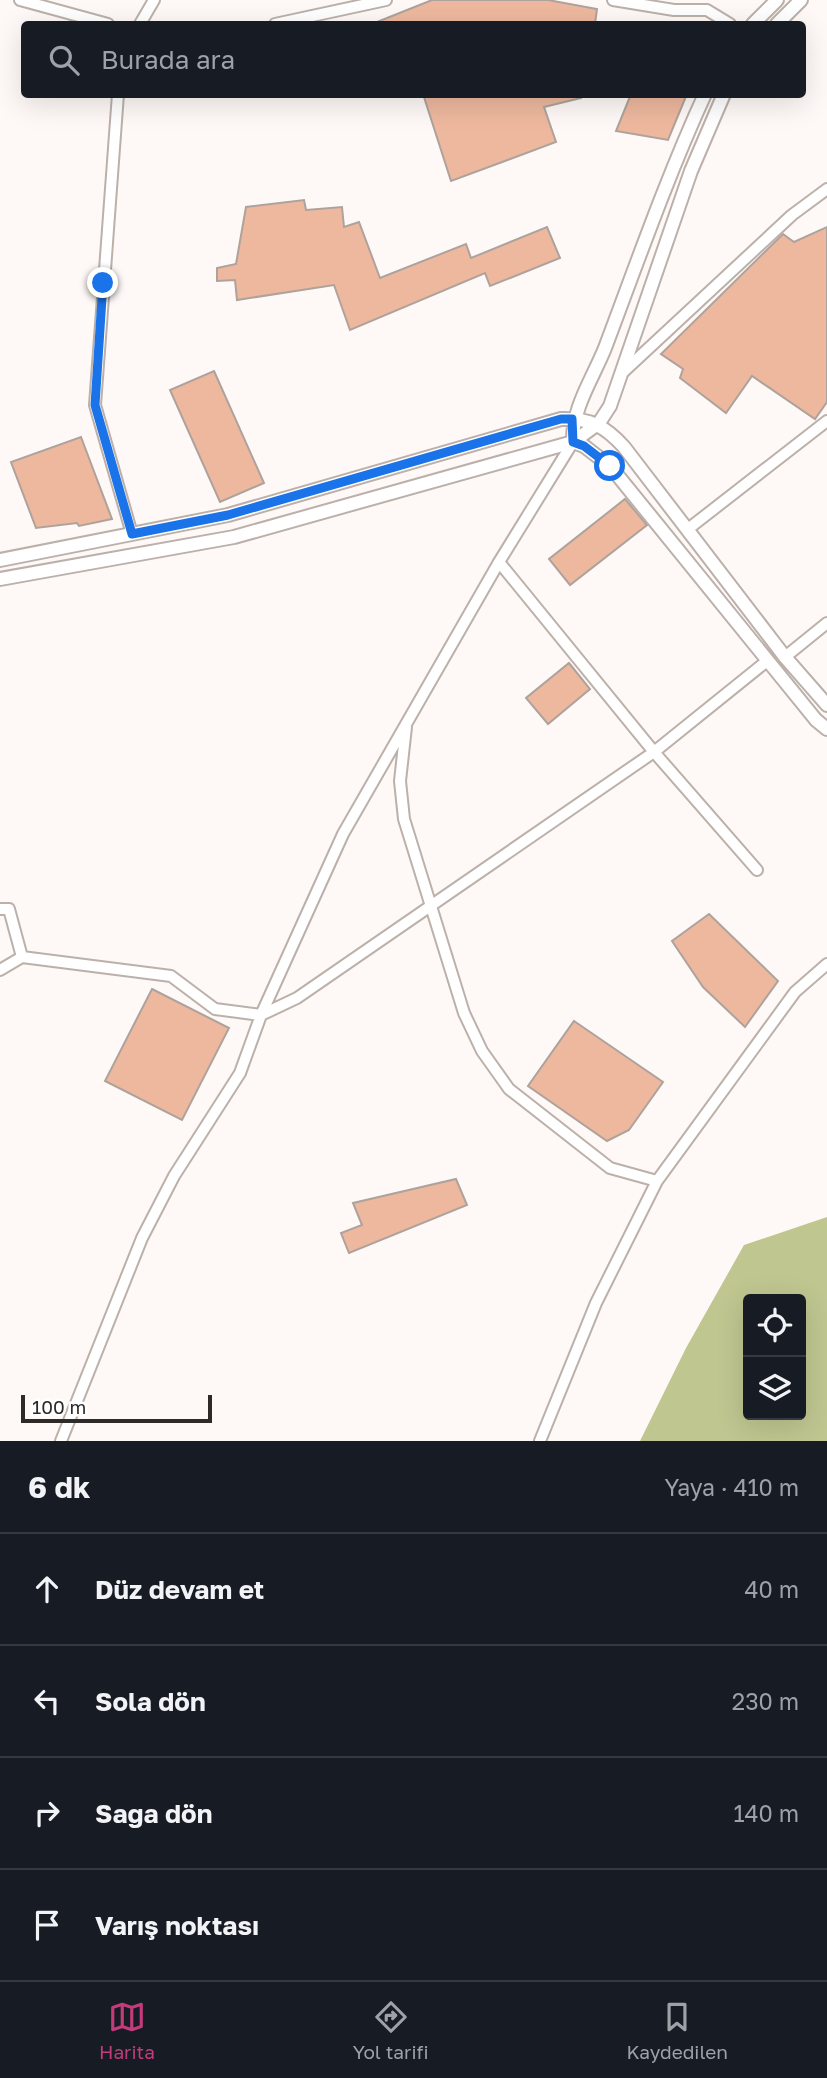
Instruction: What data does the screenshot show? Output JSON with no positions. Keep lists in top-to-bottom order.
{
  "scale_bar": "100 m",
  "page": {
    "search": "Burada ara",
    "scale": "100 m",
    "heading": ["6 dk", "Yaya · 410 m"],
    "list": [
      ["Düz devam et", "40 m"],
      ["Sola dön", "230 m"],
      ["Sağa dön", "140 m"],
      "Varış noktası"
    ],
    "nav": ["Harita", "Yol tarifi", "Kaydedilen"]
  }
}
